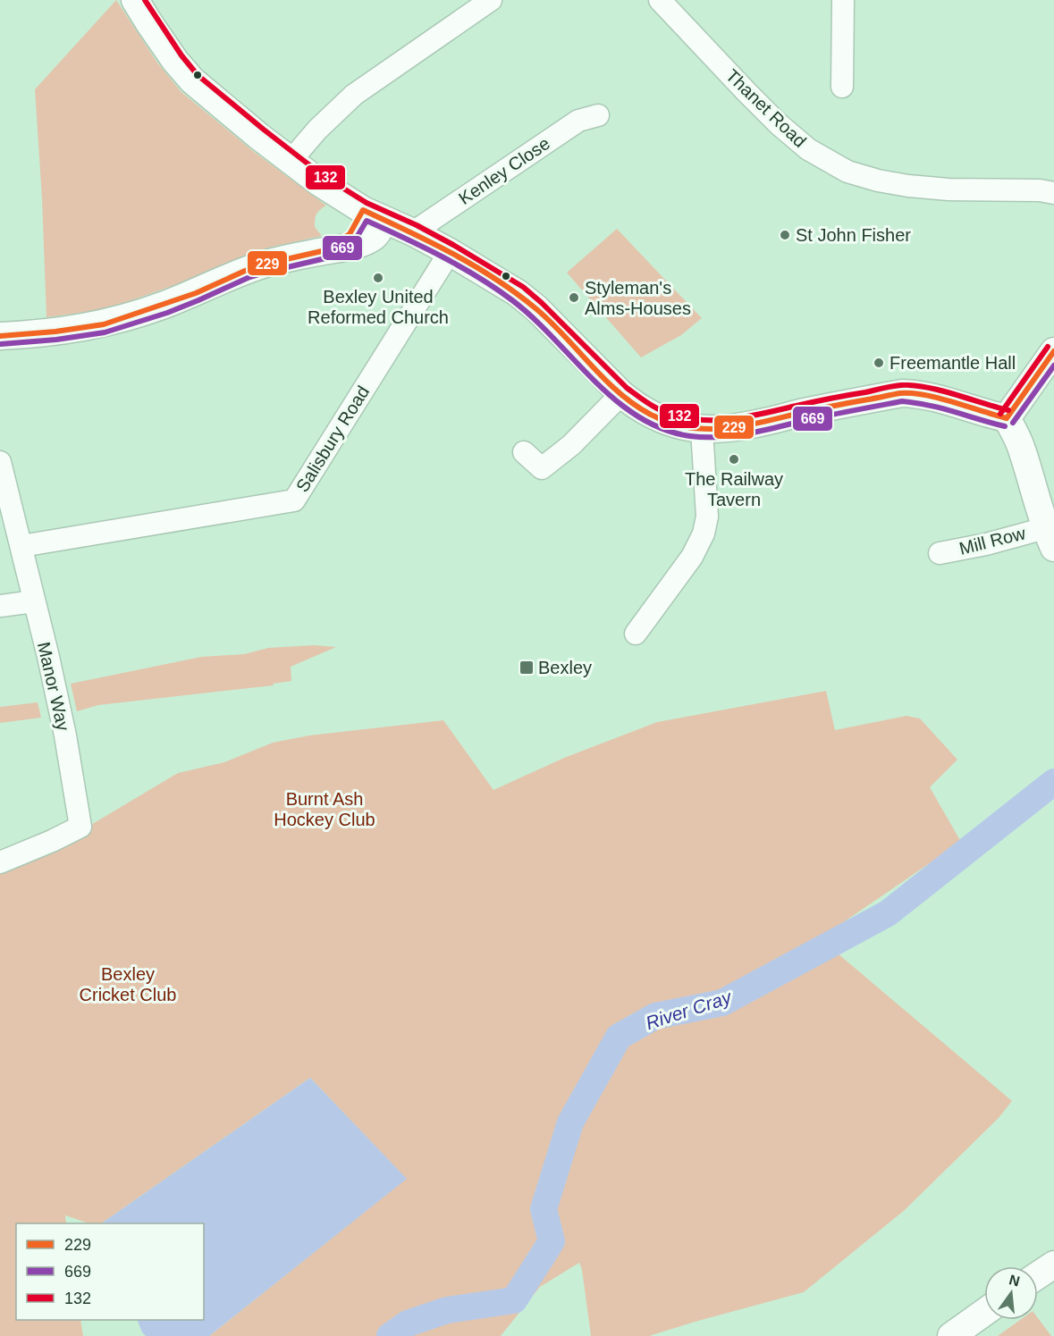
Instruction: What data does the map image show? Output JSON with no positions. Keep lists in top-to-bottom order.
{
  "streets": {
    "street": [
      "Thanet Road",
      "Kenley Close",
      "Salisbury Road",
      "Mill Row",
      "Manor Way"
    ]
  },
  "crossings": [
    ["Salisbury Road", "Manor Way"]
  ],
  "water": ["River Cray"],
  "parks": ["Burnt Ash Hockey Club", "Bexley Cricket Club"],
  "places": {
    "other": [
      "St John Fisher",
      "Bexley United Reformed Church",
      "Styleman's Alms-Houses",
      "Freemantle Hall",
      "The Railway Tavern"
    ],
    "transit": ["Bexley"]
  },
  "lines": ["transit line 132", "transit line 229", "transit line 669"],
  "legend": ["229", "669", "132"],
  "north": "top"
}
